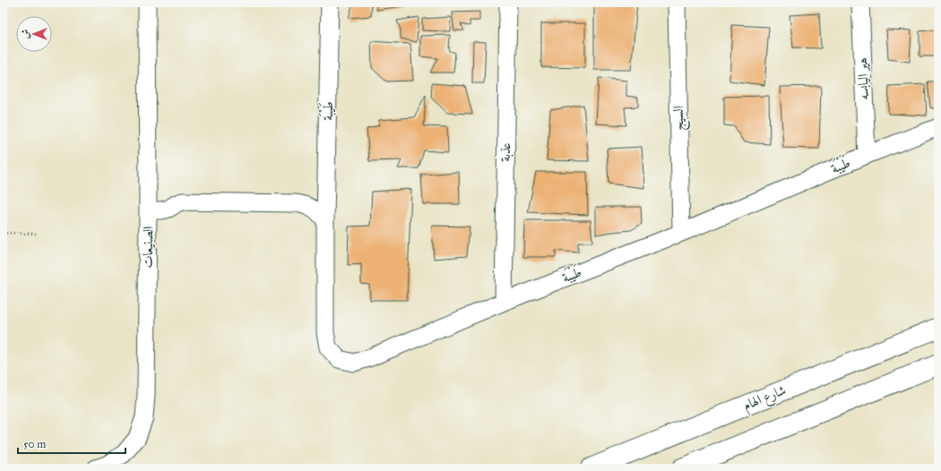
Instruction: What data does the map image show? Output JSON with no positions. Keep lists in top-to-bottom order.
{
  "streets": {
    "street": [
      "هير اليابسه",
      "طَيْبَة",
      "السيج",
      "عذبة",
      "الصنيعات",
      "شارع الهام"
    ]
  },
  "crossings": [
    ["هير اليابسه", "طَيْبَة"],
    ["طَيْبَة", "السيج"],
    ["طَيْبَة", "عذبة"]
  ],
  "scale_bar": "50 m",
  "north": "left"
}
